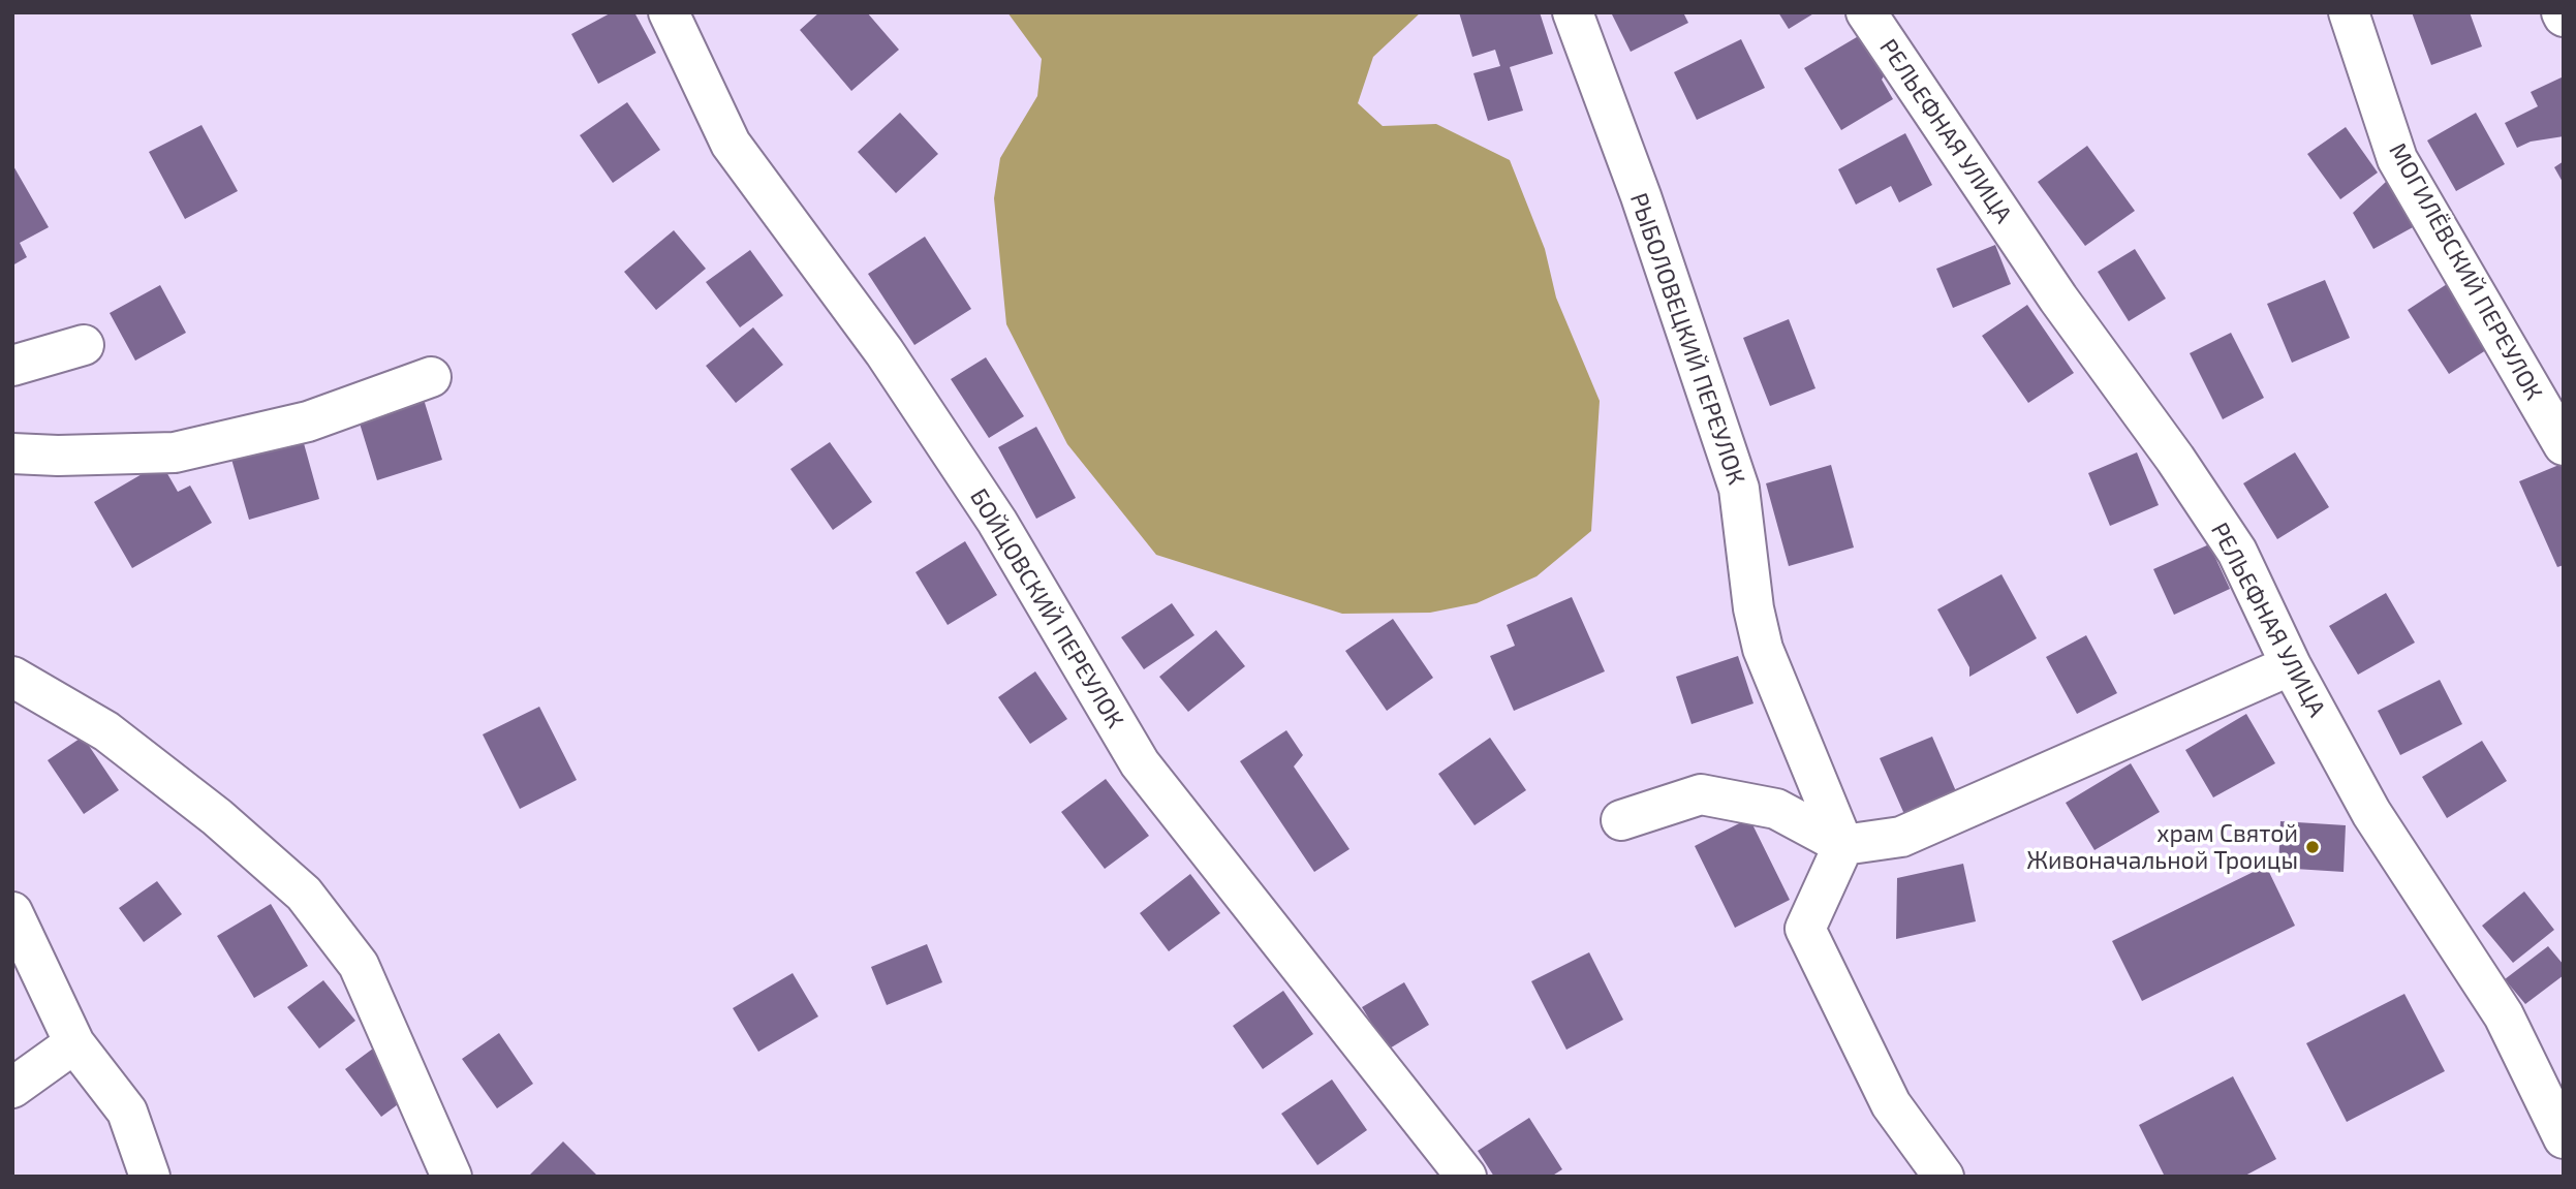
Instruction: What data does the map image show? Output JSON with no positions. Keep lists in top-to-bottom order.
{
  "streets": {
    "street": [
      "РЕЛЬЕФНАЯ УЛИЦА",
      "МОГИЛЁВСКИЙ ПЕРЕУЛОК",
      "РЫБОЛОВЕЦКИЙ ПЕРЕУЛОК",
      "БОЙЦОВСКИЙ ПЕРЕУЛОК"
    ]
  },
  "places": ["храм Святой Живоначальной Троицы"]
}
